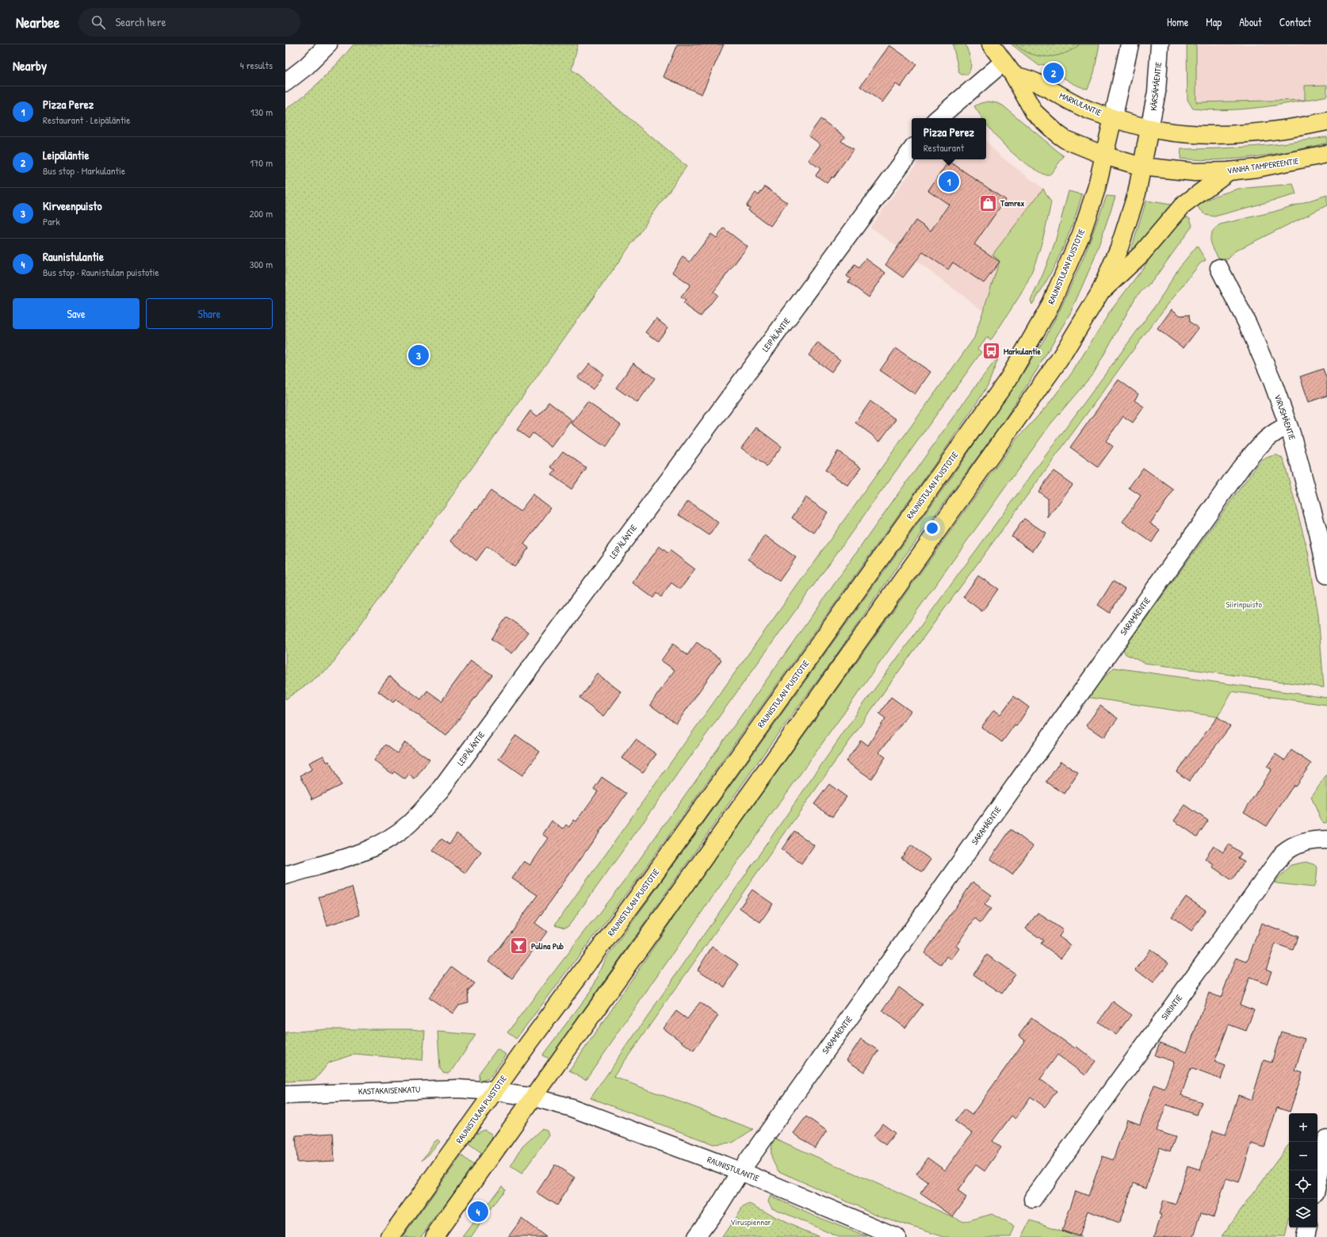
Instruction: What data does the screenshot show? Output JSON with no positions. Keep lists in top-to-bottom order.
{
  "streets": {
    "main road": ["MARKULANTIE", "VANHA TAMPEREENTIE", "RAUNISTULAN PUISTOTIE"],
    "street": [
      "KÄRSÄMÄENTIE",
      "LEIPÄLÄNTIE",
      "VIRUSMÄENTIE",
      "SARAMÄENTIE",
      "SIIRINTIE",
      "KASTAKAISENKATU",
      "RAUNISTULANTIE"
    ]
  },
  "crossings": [
    ["MARKULANTIE", "RAUNISTULAN PUISTOTIE"],
    ["VANHA TAMPEREENTIE", "RAUNISTULAN PUISTOTIE"],
    ["RAUNISTULAN PUISTOTIE", "KASTAKAISENKATU"],
    ["RAUNISTULAN PUISTOTIE", "RAUNISTULANTIE"],
    ["VIRUSMÄENTIE", "SARAMÄENTIE"],
    ["SARAMÄENTIE", "RAUNISTULANTIE"],
    ["KASTAKAISENKATU", "RAUNISTULANTIE"]
  ],
  "parks": ["Siirinpuisto", "Viruspiennar"],
  "places": {
    "shop": ["Tamrex"],
    "bus stop": ["Markulantie"],
    "bar": ["Pulina Pub"]
  },
  "page": {
    "header": "Nearbee",
    "search": "Search here",
    "nav": [
      "Home",
      "Map",
      "About",
      "Contact"
    ],
    "heading": ["Nearby", "4 results"],
    "pins": [
      "2",
      "1",
      "3",
      "4"
    ],
    "list": [
      {
        "mark": "1",
        "name": "Pizza Perez",
        "note": "Restaurant · Leipäläntie",
        "value": "130 m"
      },
      {
        "mark": "2",
        "name": "Leipäläntie",
        "note": "Bus stop · Markulantie",
        "value": "170 m"
      },
      {
        "mark": "3",
        "name": "Kirveenpuisto",
        "note": "Park",
        "value": "200 m"
      },
      {
        "mark": "4",
        "name": "Raunistulantie",
        "note": "Bus stop · Raunistulan puistotie",
        "value": "300 m"
      }
    ],
    "popup": ["Pizza Perez", "Restaurant"],
    "buttons": ["Save", "Share"],
    "map_buttons": ["+", "−"]
  }
}
